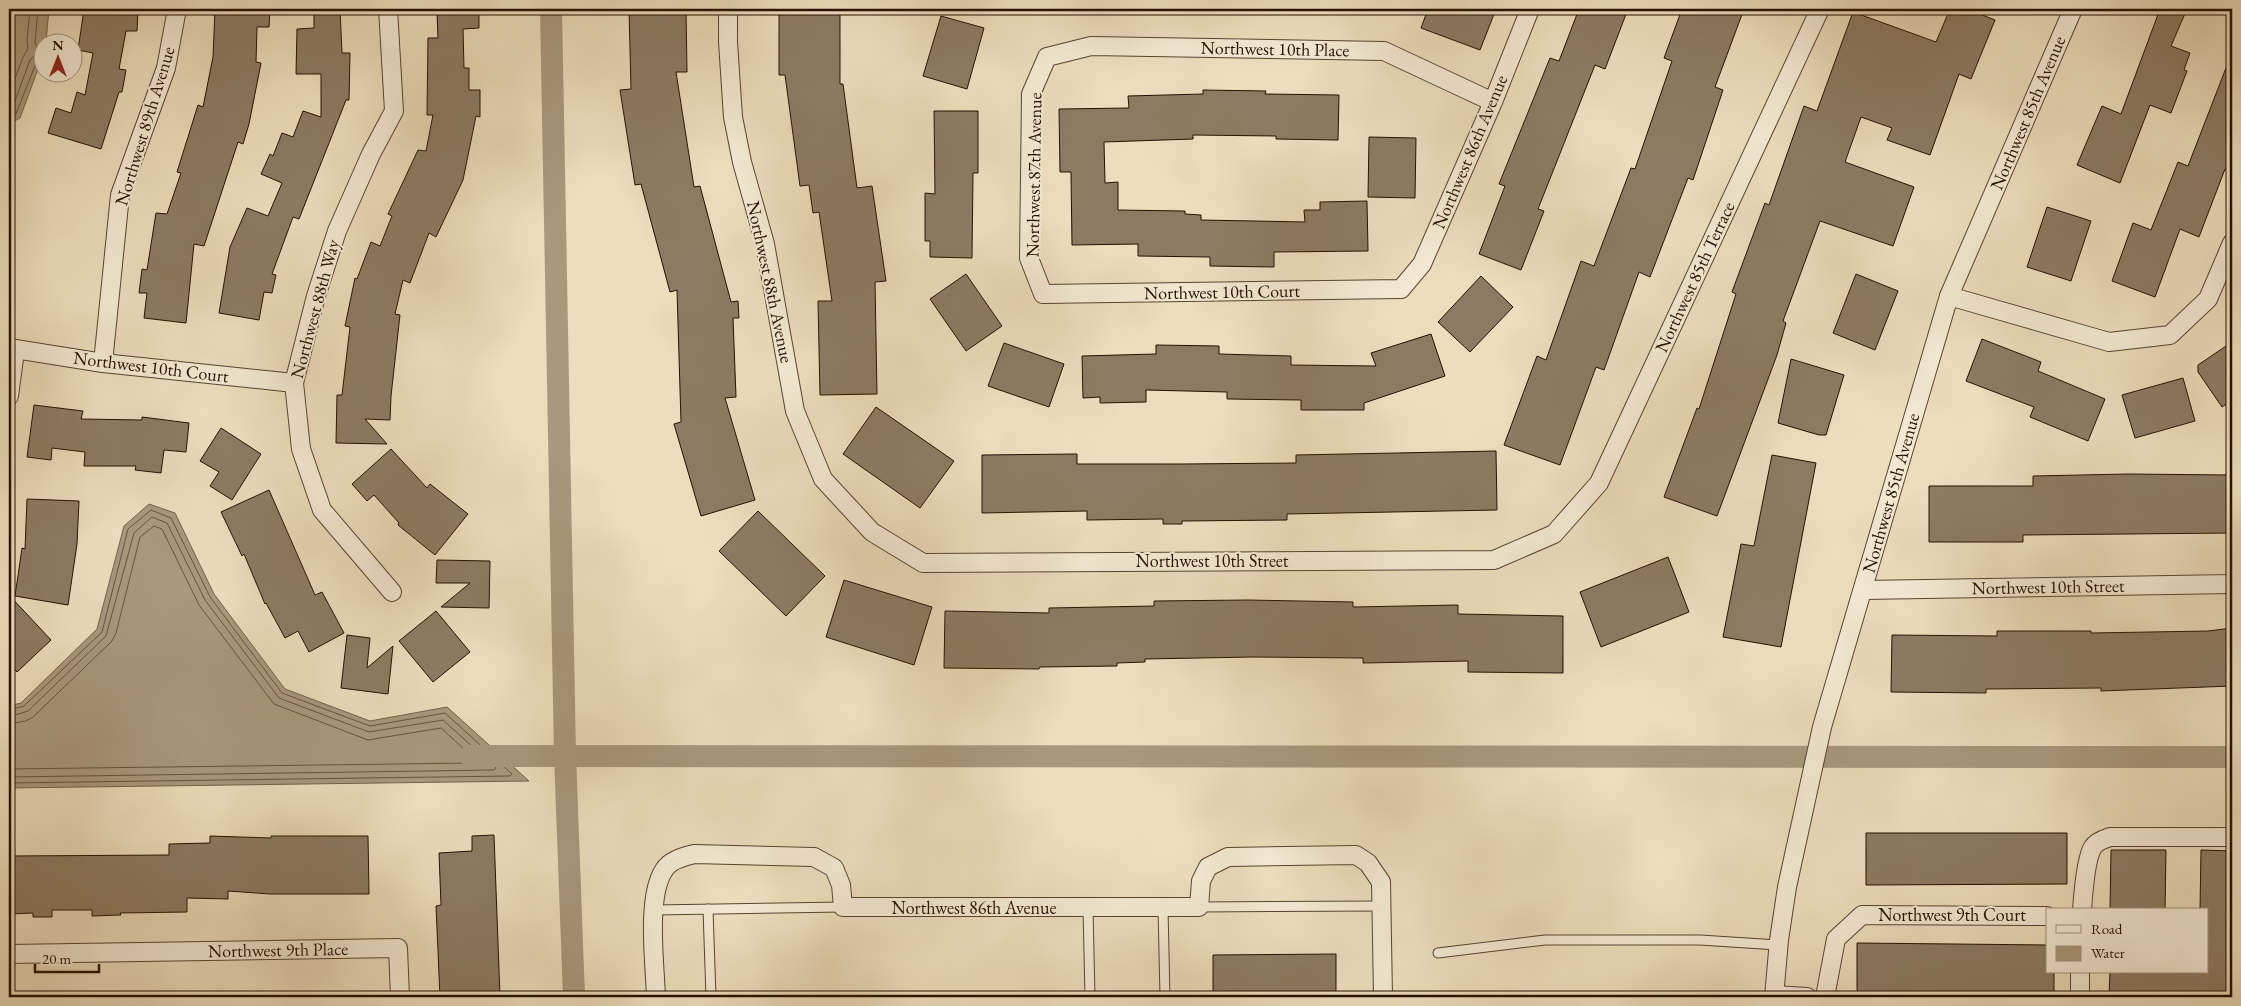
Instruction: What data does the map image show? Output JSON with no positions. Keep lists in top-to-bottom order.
{
  "streets": {
    "street": [
      "Northwest 10th Place",
      "Northwest 85th Avenue",
      "Northwest 89th Avenue",
      "Northwest 86th Avenue",
      "Northwest 87th Avenue",
      "Northwest 85th Terrace",
      "Northwest 88th Avenue",
      "Northwest 10th Court",
      "Northwest 88th Way",
      "Northwest 10th Street",
      "Northwest 9th Court",
      "Northwest 9th Place"
    ]
  },
  "crossings": [
    ["Northwest 10th Place", "Northwest 86th Avenue"],
    ["Northwest 10th Place", "Northwest 87th Avenue"],
    ["Northwest 85th Avenue", "Northwest 10th Street"],
    ["Northwest 89th Avenue", "Northwest 10th Court"],
    ["Northwest 86th Avenue", "Northwest 10th Court"],
    ["Northwest 87th Avenue", "Northwest 10th Court"],
    ["Northwest 85th Terrace", "Northwest 10th Street"],
    ["Northwest 88th Avenue", "Northwest 10th Street"],
    ["Northwest 10th Court", "Northwest 88th Way"]
  ],
  "legend": ["Road", "Water"],
  "scale_bar": "20 m",
  "north": "top"
}
